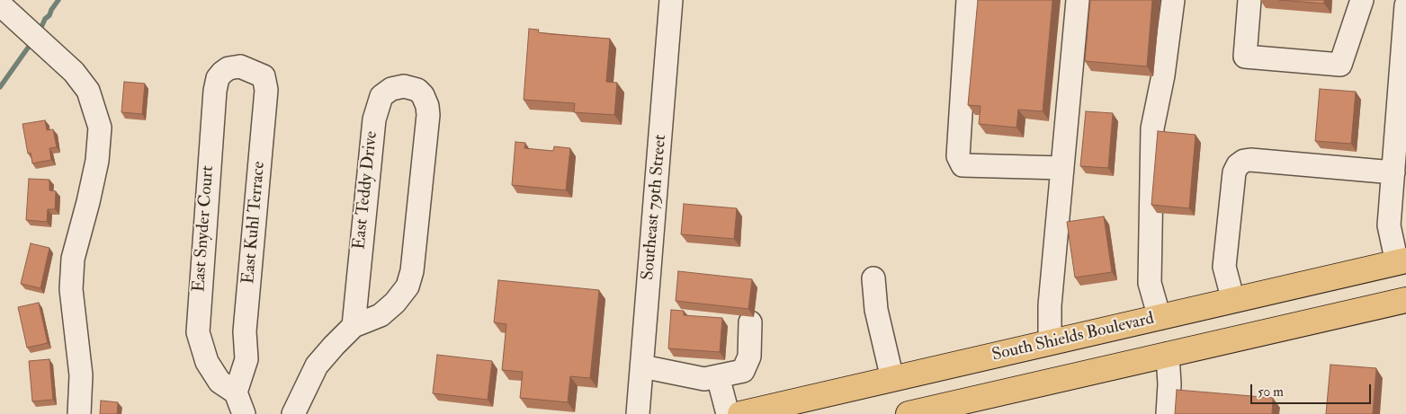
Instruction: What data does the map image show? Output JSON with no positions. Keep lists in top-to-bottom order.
{
  "streets": {
    "main road": ["South Shields Boulevard"],
    "street": [
      "East Teddy Drive",
      "Southeast 79th Street",
      "East Kuhl Terrace",
      "East Snyder Court"
    ]
  },
  "crossings": [
    ["East Kuhl Terrace", "East Snyder Court"]
  ],
  "scale_bar": "50 m"
}
